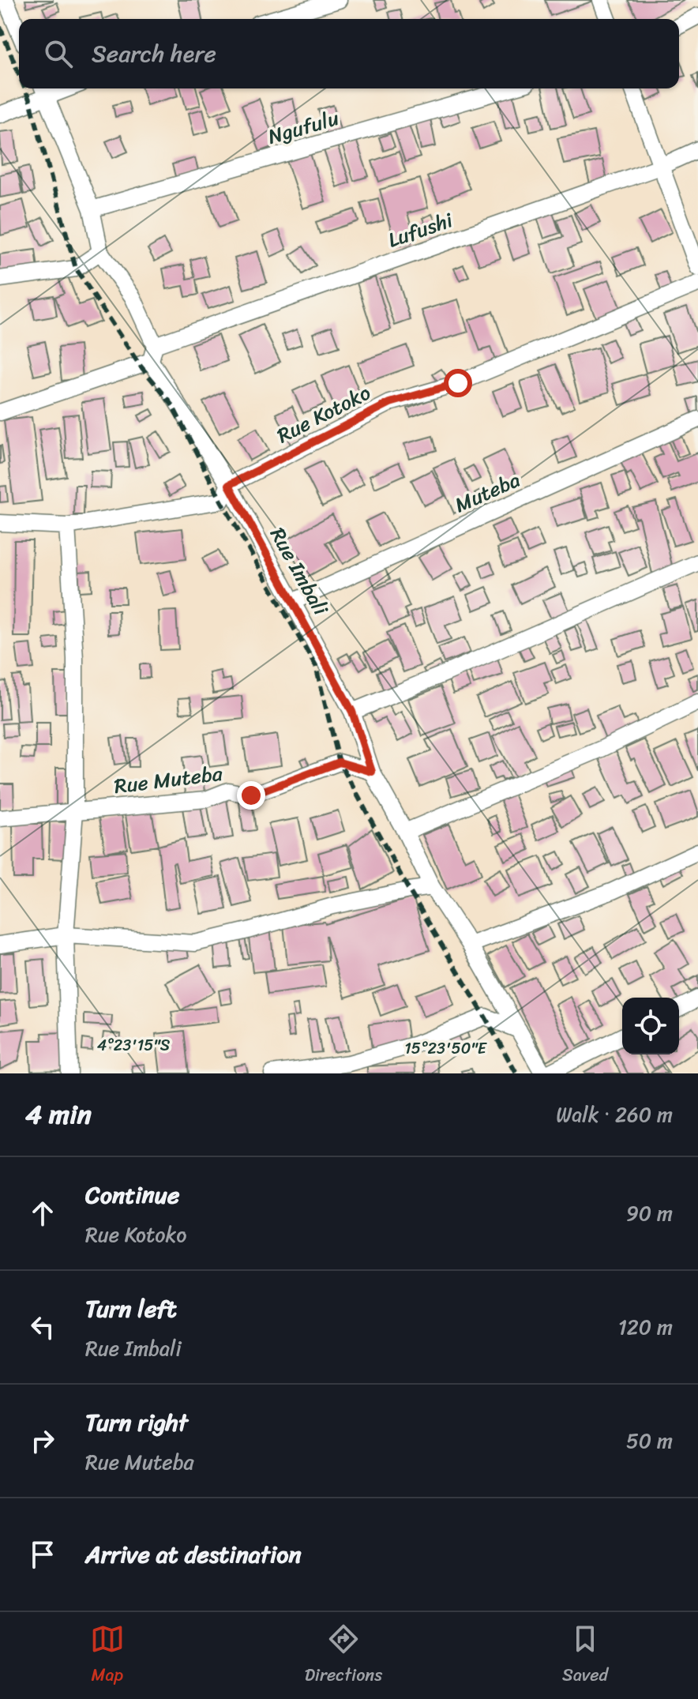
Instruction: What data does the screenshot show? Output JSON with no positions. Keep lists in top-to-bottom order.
{
  "streets": {
    "street": [
      "Ngufulu",
      "Lufushi",
      "Rue Kotoko",
      "Muteba",
      "Rue Imbali",
      "Rue Muteba"
    ]
  },
  "crossings": [
    ["Ngufulu", "Rue Imbali"],
    ["Lufushi", "Rue Imbali"],
    ["Rue Kotoko", "Rue Imbali"],
    ["Muteba", "Rue Imbali"],
    ["Rue Imbali", "Rue Muteba"]
  ],
  "page": {
    "search": "Search here",
    "heading": ["4 min", "Walk · 260 m"],
    "list": [
      ["Continue", "Rue Kotoko", "90 m"],
      ["Turn left", "Rue Imbali", "120 m"],
      ["Turn right", "Rue Muteba", "50 m"],
      "Arrive at destination"
    ],
    "nav": ["Map", "Directions", "Saved"]
  },
  "coordinates": ["4°23'15\"S", "15°23'50\"E"]
}
